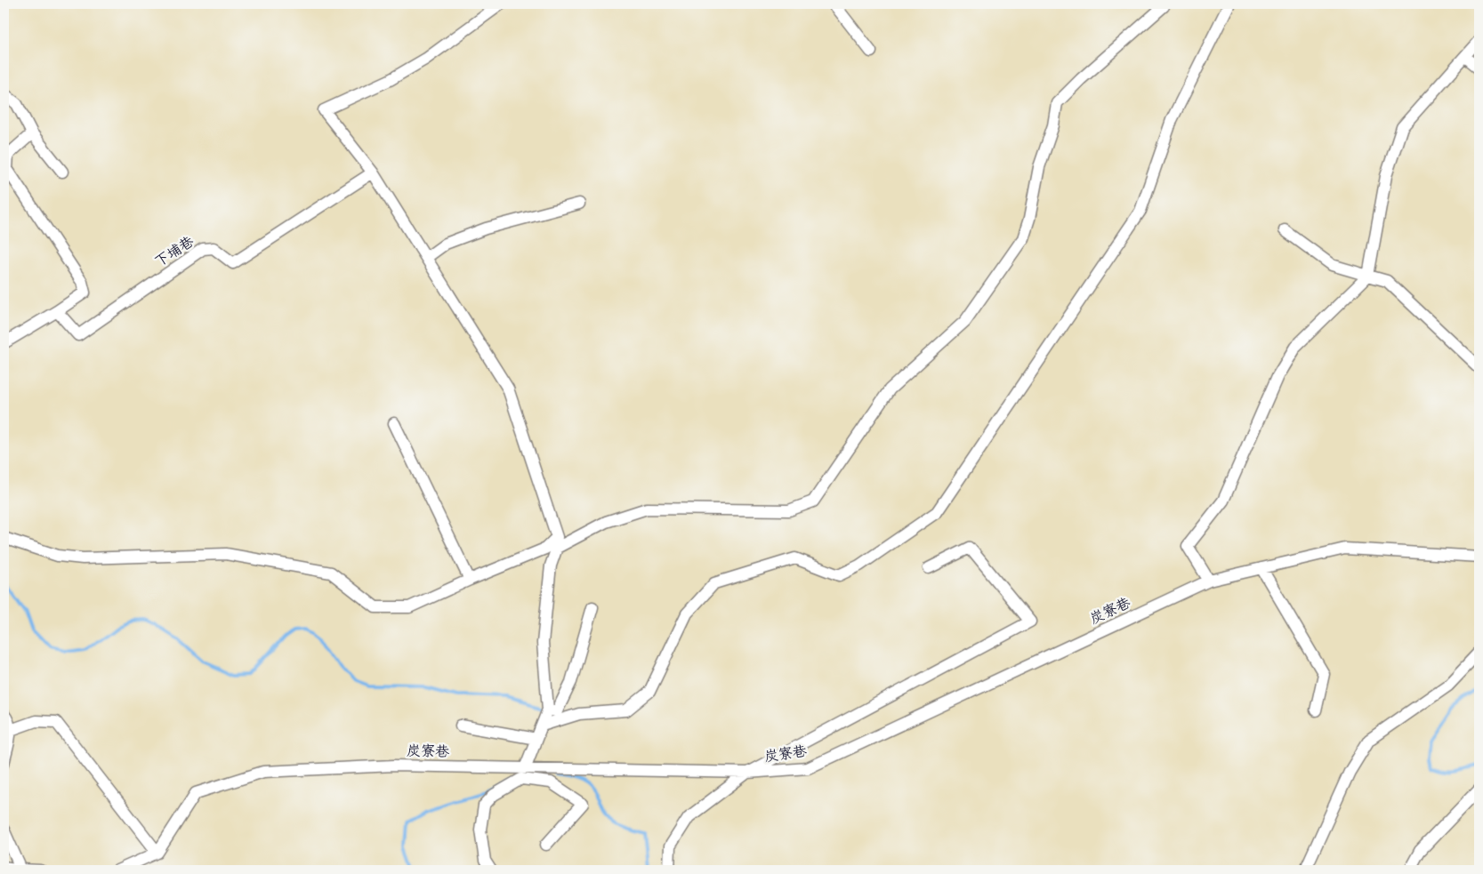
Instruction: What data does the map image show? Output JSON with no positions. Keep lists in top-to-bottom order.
{
  "streets": {
    "street": ["下埔巷", "炭寮巷"]
  }
}
